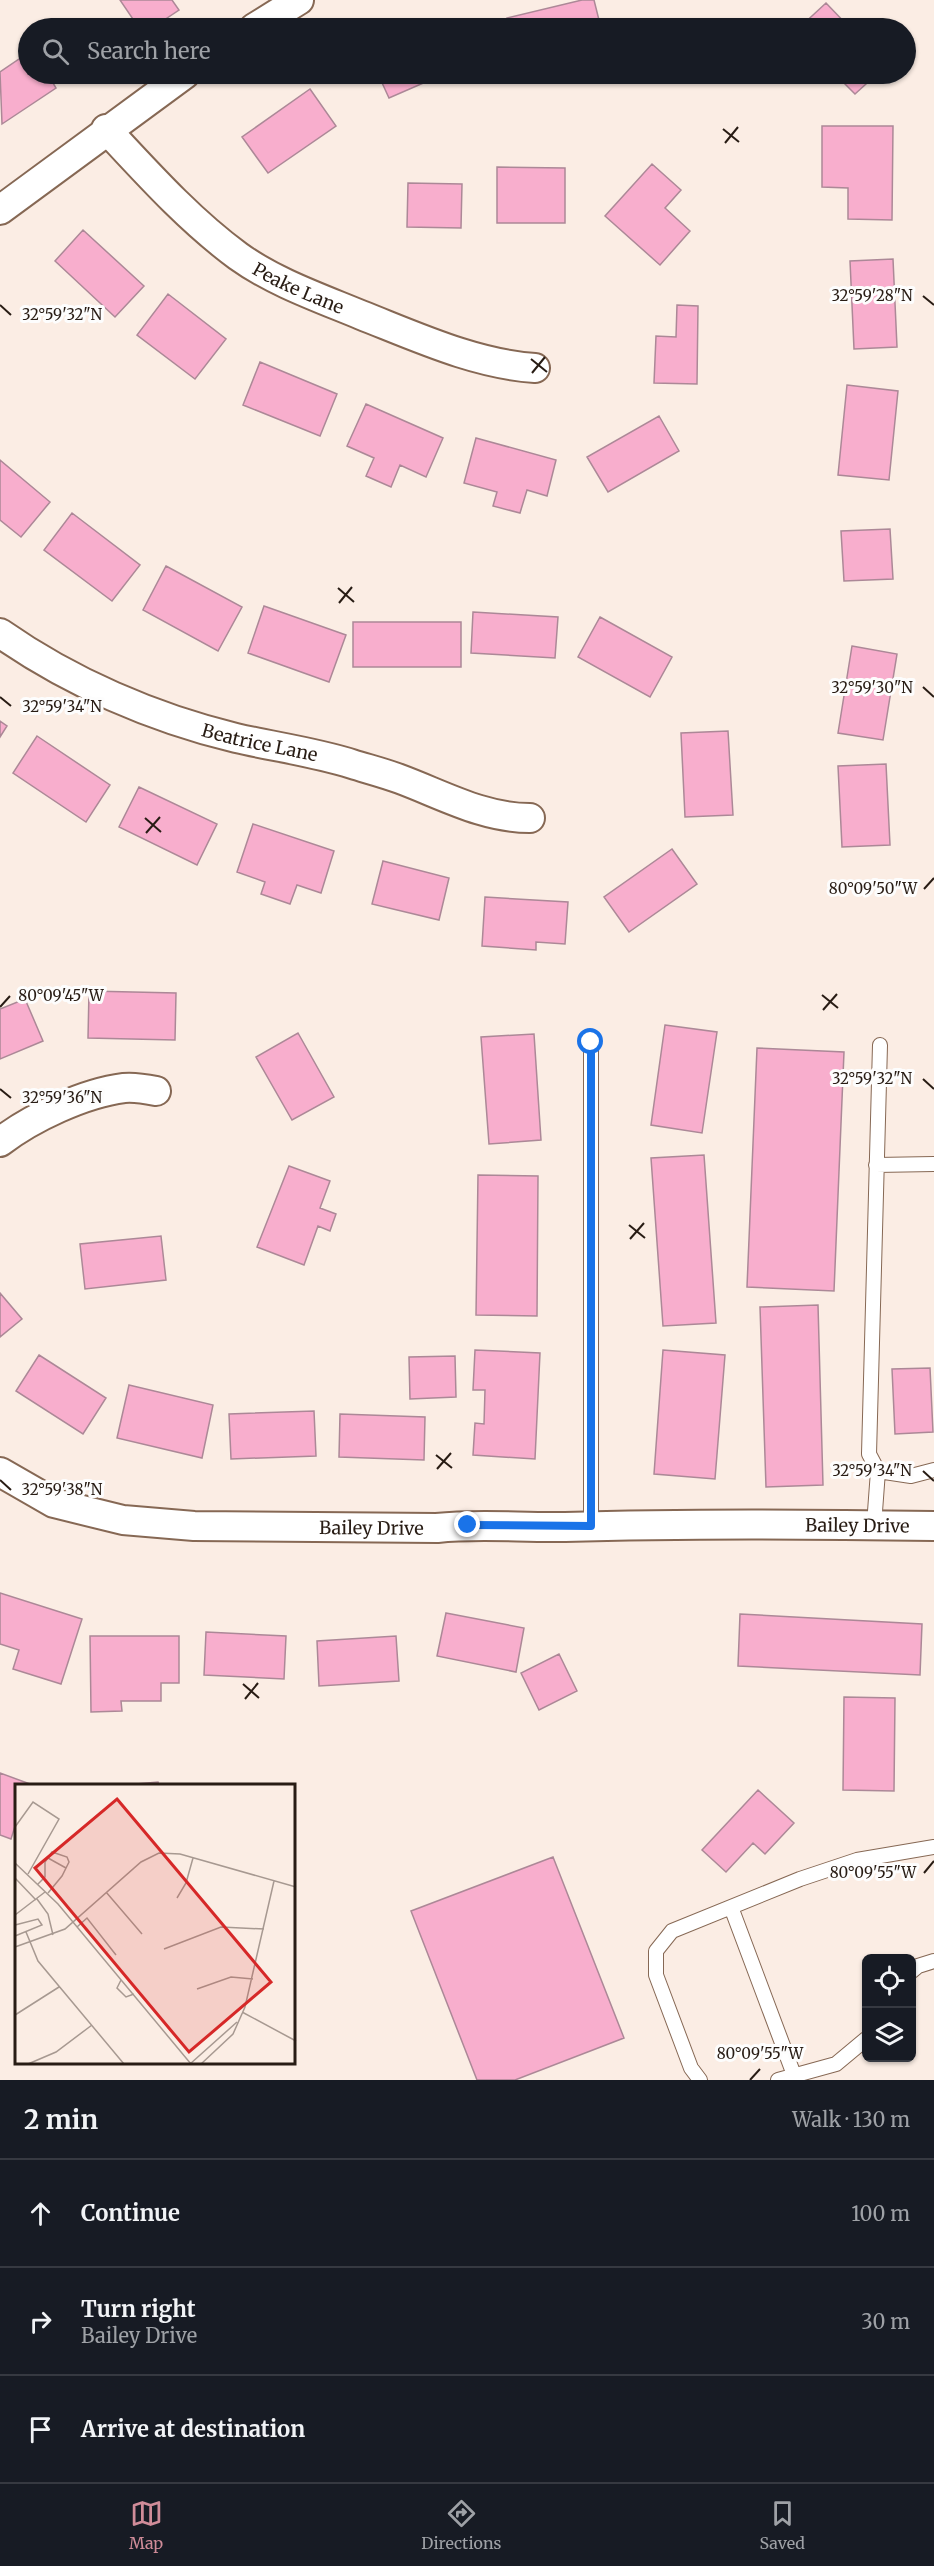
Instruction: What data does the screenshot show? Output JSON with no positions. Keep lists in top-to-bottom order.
{
  "streets": {
    "street": ["Peake Lane", "Beatrice Lane", "Bailey Drive"]
  },
  "page": {
    "search": "Search here",
    "heading": ["2 min", "Walk · 130 m"],
    "list": [
      ["Continue", "100 m"],
      ["Turn right", "Bailey Drive", "30 m"],
      "Arrive at destination"
    ],
    "nav": ["Map", "Directions", "Saved"]
  },
  "coordinates": [
    "32°59'28\"N",
    "32°59'32\"N",
    "32°59'30\"N",
    "32°59'34\"N",
    "80°09'50\"W",
    "80°09'45\"W",
    "32°59'36\"N",
    "32°59'38\"N",
    "80°09'55\"W"
  ]
}
